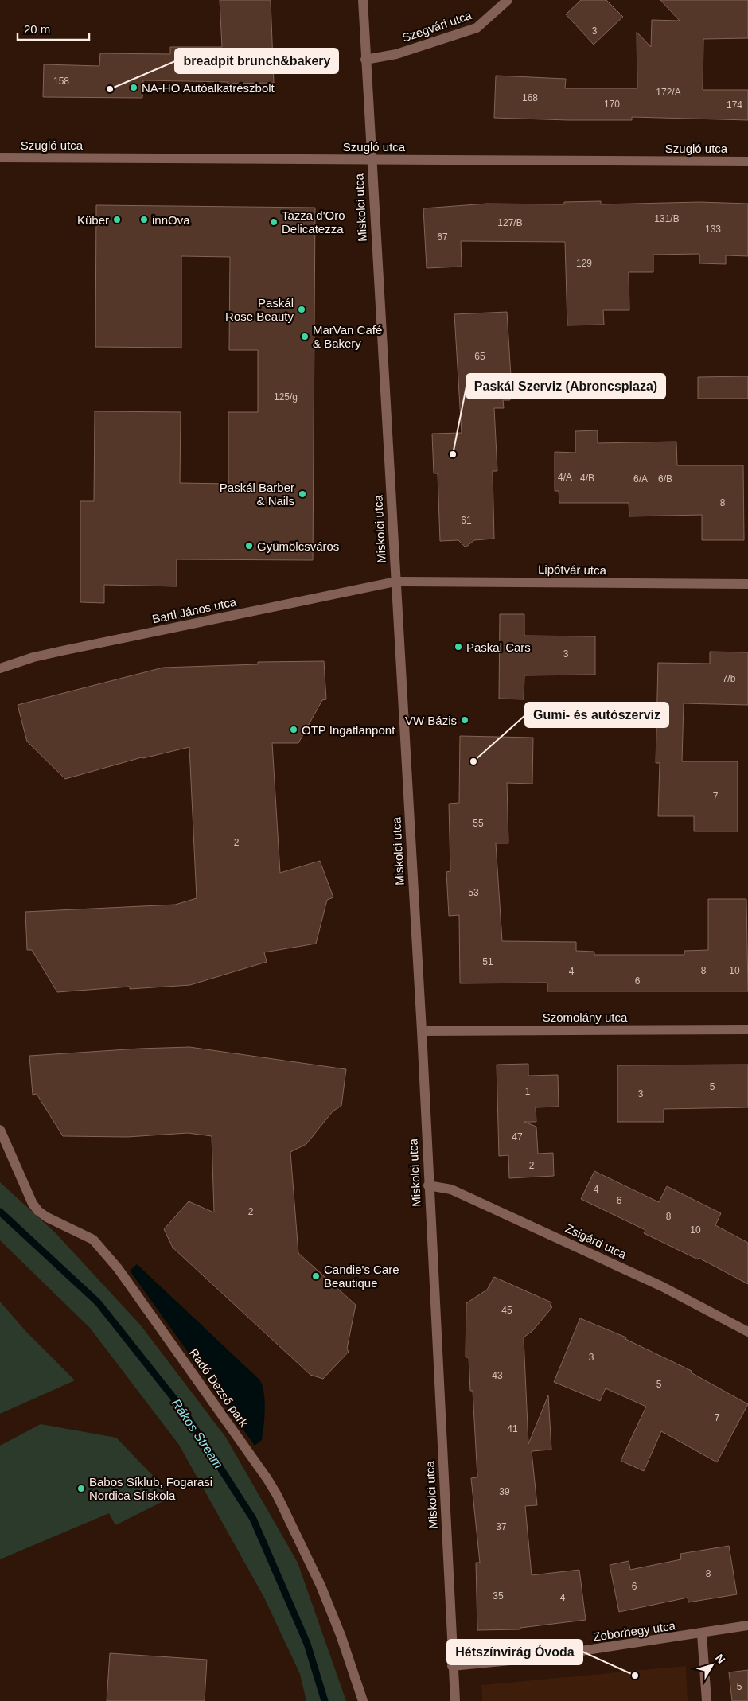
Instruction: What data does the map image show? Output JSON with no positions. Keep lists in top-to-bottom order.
{
  "streets": {
    "street": [
      "Szegvári utca",
      "Szugló utca",
      "Miskolci utca",
      "Lipótvár utca",
      "Bartl János utca",
      "Szomolány utca",
      "Zsigárd utca",
      "Radó Dezső park",
      "Zoborhegy utca"
    ]
  },
  "crossings": [
    ["Szegvári utca", "Miskolci utca"],
    ["Szugló utca", "Miskolci utca"],
    ["Miskolci utca", "Lipótvár utca"],
    ["Miskolci utca", "Bartl János utca"],
    ["Miskolci utca", "Szomolány utca"],
    ["Miskolci utca", "Zsigárd utca"],
    ["Miskolci utca", "Zoborhegy utca"],
    ["Lipótvár utca", "Bartl János utca"]
  ],
  "water": ["Rákos Stream"],
  "places": [
    "NA-HO Autóalkatrészbolt",
    "breadpit brunch&bakery",
    "Küber",
    "innOva",
    "Tazza d'Oro Delicatezza",
    "Paskál Rose Beauty",
    "MarVan Café & Bakery",
    "Paskál Szerviz (Abroncsplaza)",
    "Paskál Barber & Nails",
    "Gyümölcsváros",
    "Paskal Cars",
    "VW Bázis",
    "OTP Ingatlanpont",
    "Gumi- és autószerviz",
    "Candie's Care Beautique",
    "Babos Síklub, Fogarasi Nordica Síiskola",
    "Hétszínvirág Óvoda"
  ],
  "house_numbers": [
    "3",
    "158",
    "172/A",
    "168",
    "170",
    "174",
    "131/B",
    "127/B",
    "133",
    "67",
    "129",
    "65",
    "125/g",
    "4/A",
    "4/B",
    "6/A",
    "6/B",
    "8",
    "61",
    "3",
    "7/b",
    "7",
    "55",
    "2",
    "53",
    "51",
    "8",
    "10",
    "4",
    "6",
    "5",
    "1",
    "3",
    "47",
    "2",
    "4",
    "6",
    "2",
    "8",
    "10",
    "45",
    "3",
    "43",
    "5",
    "7",
    "41",
    "39",
    "37",
    "8",
    "6",
    "35",
    "4",
    "5"
  ],
  "scale_bar": "20 m",
  "north": "top right"
}
